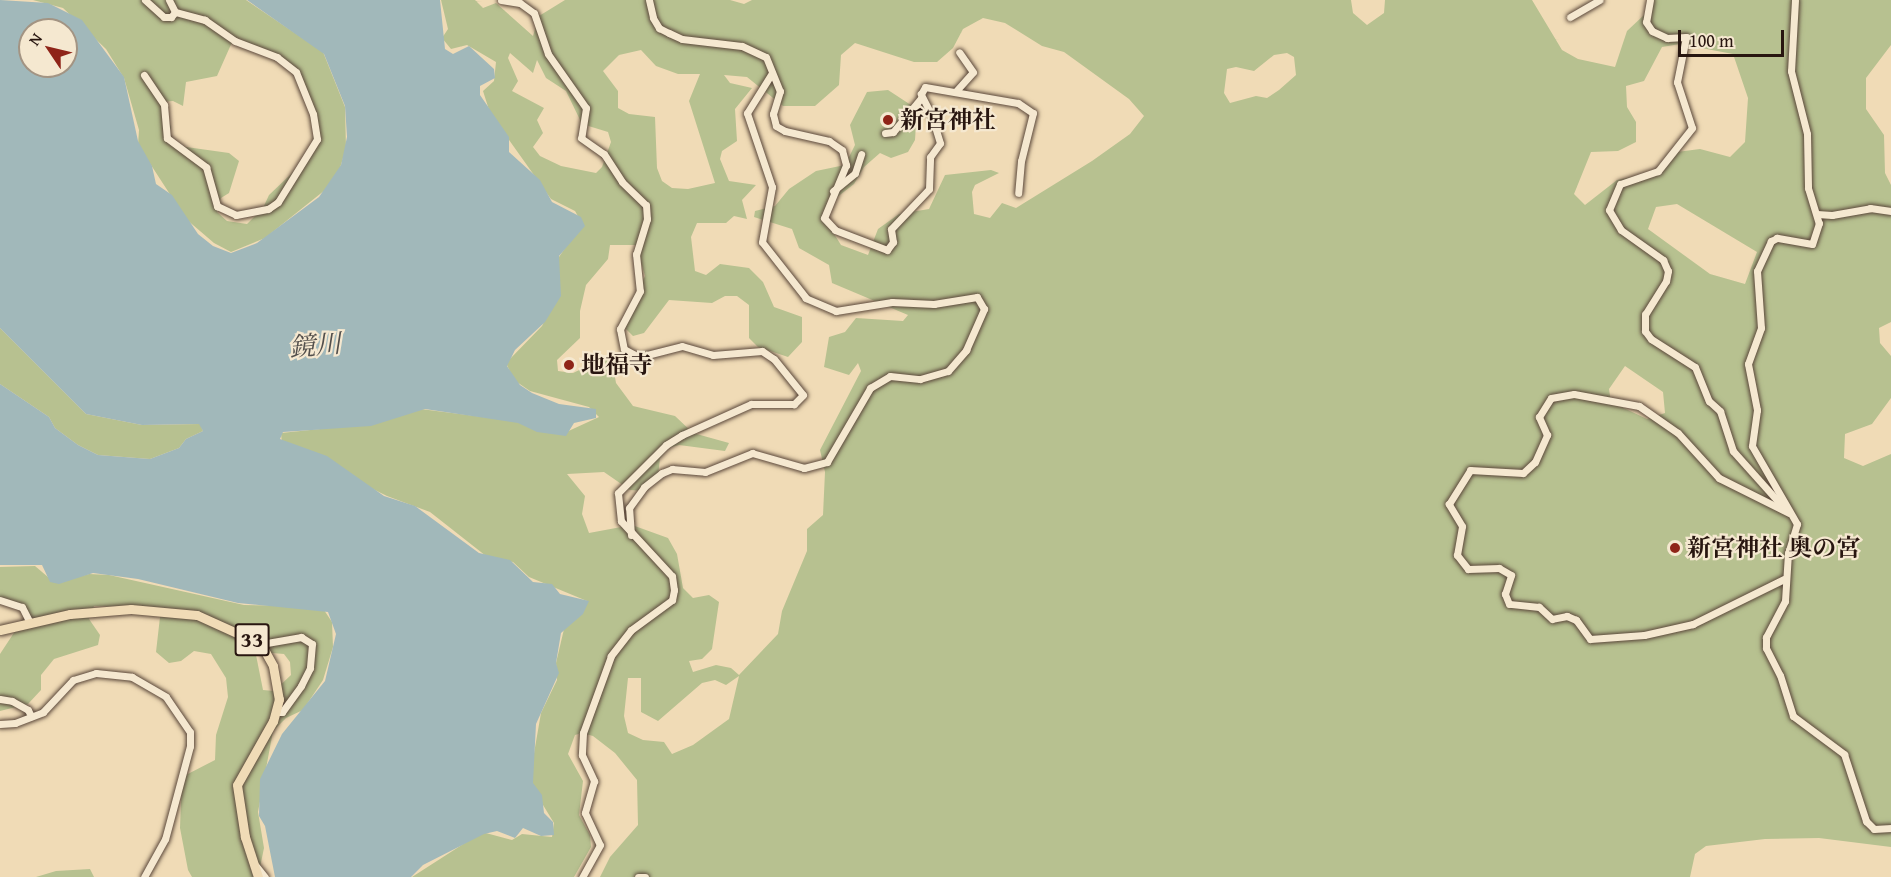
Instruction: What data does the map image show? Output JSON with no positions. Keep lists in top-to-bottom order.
{
  "streets": {
    "main road": ["33"]
  },
  "water": ["鏡川"],
  "places": ["新宮神社", "地福寺", "新宮神社 奥の宮"],
  "scale_bar": "100 m",
  "north": "top left"
}
